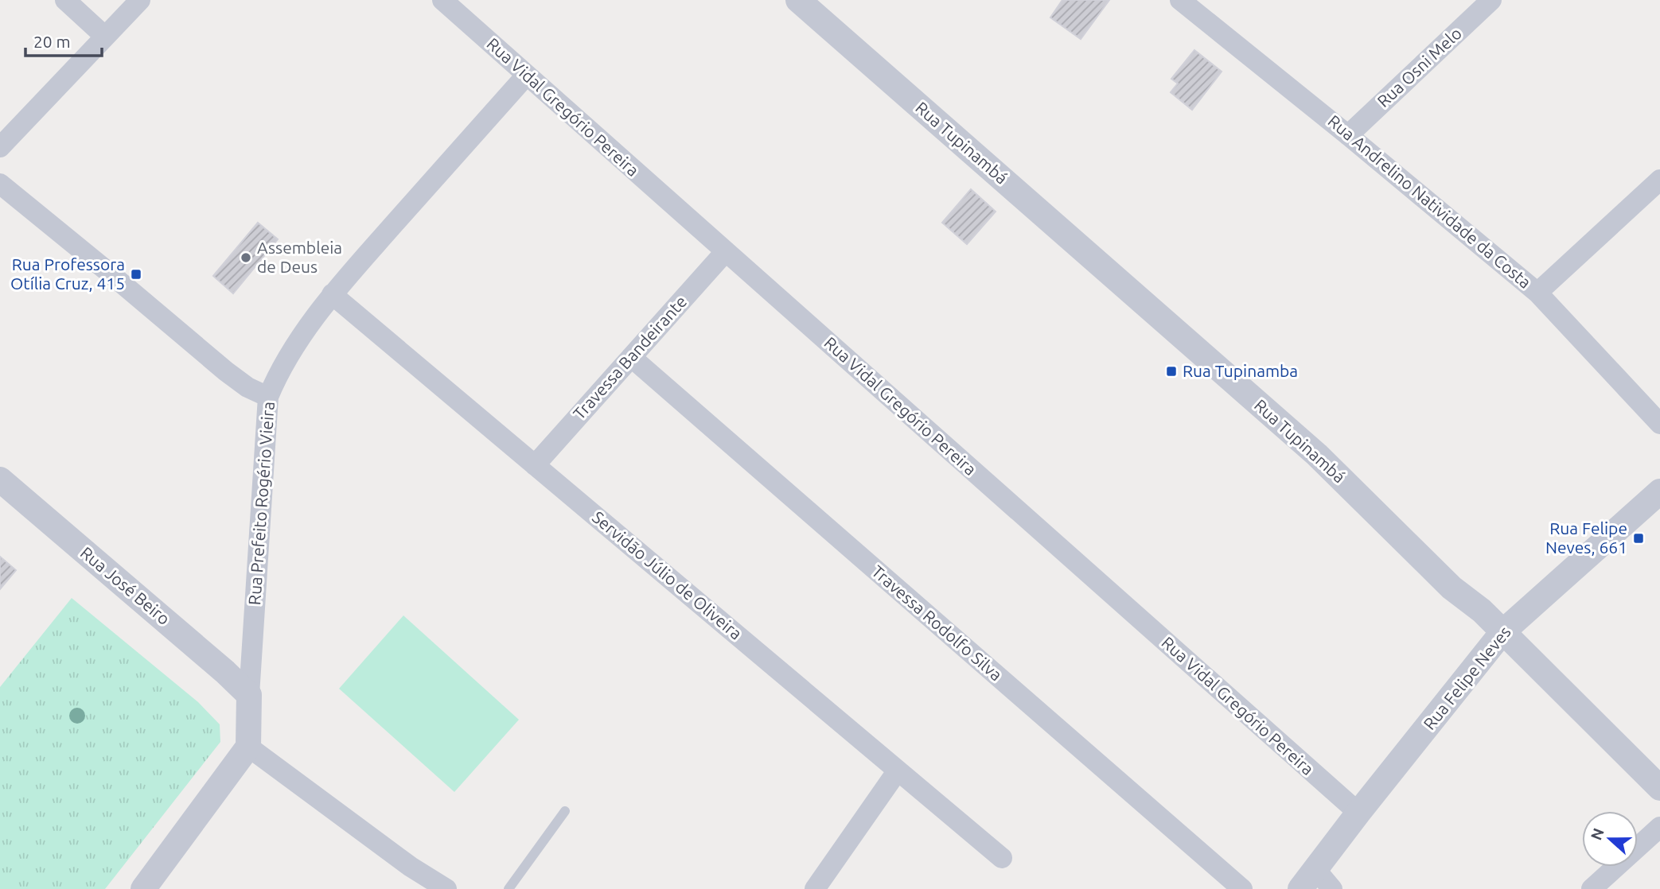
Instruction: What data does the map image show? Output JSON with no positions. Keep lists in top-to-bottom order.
{
  "streets": {
    "street": [
      "Rua Osni Melo",
      "Rua Vidal Gregório Pereira",
      "Rua Tupinambá",
      "Rua Andrelino Natividade da Costa",
      "Travessa Bandeirante",
      "Rua Prefeito Rogério Vieira",
      "Servidão Júlio de Oliveira",
      "Rua José Beiro",
      "Travessa Rodolfo Silva",
      "Rua Felipe Neves"
    ]
  },
  "crossings": [
    ["Rua Osni Melo", "Rua Andrelino Natividade da Costa"],
    ["Rua Vidal Gregório Pereira", "Travessa Bandeirante"],
    ["Rua Vidal Gregório Pereira", "Rua Prefeito Rogério Vieira"],
    ["Rua Vidal Gregório Pereira", "Rua Felipe Neves"],
    ["Rua Tupinambá", "Rua Felipe Neves"],
    ["Travessa Bandeirante", "Servidão Júlio de Oliveira"],
    ["Travessa Bandeirante", "Travessa Rodolfo Silva"],
    ["Rua Prefeito Rogério Vieira", "Servidão Júlio de Oliveira"],
    ["Rua Prefeito Rogério Vieira", "Rua José Beiro"]
  ],
  "places": {
    "other": ["Assembleia de Deus"],
    "transit": ["Rua Professora Otília Cruz, 415", "Rua Tupinamba", "Rua Felipe Neves, 661"]
  },
  "scale_bar": "20 m",
  "north": "left"
}
